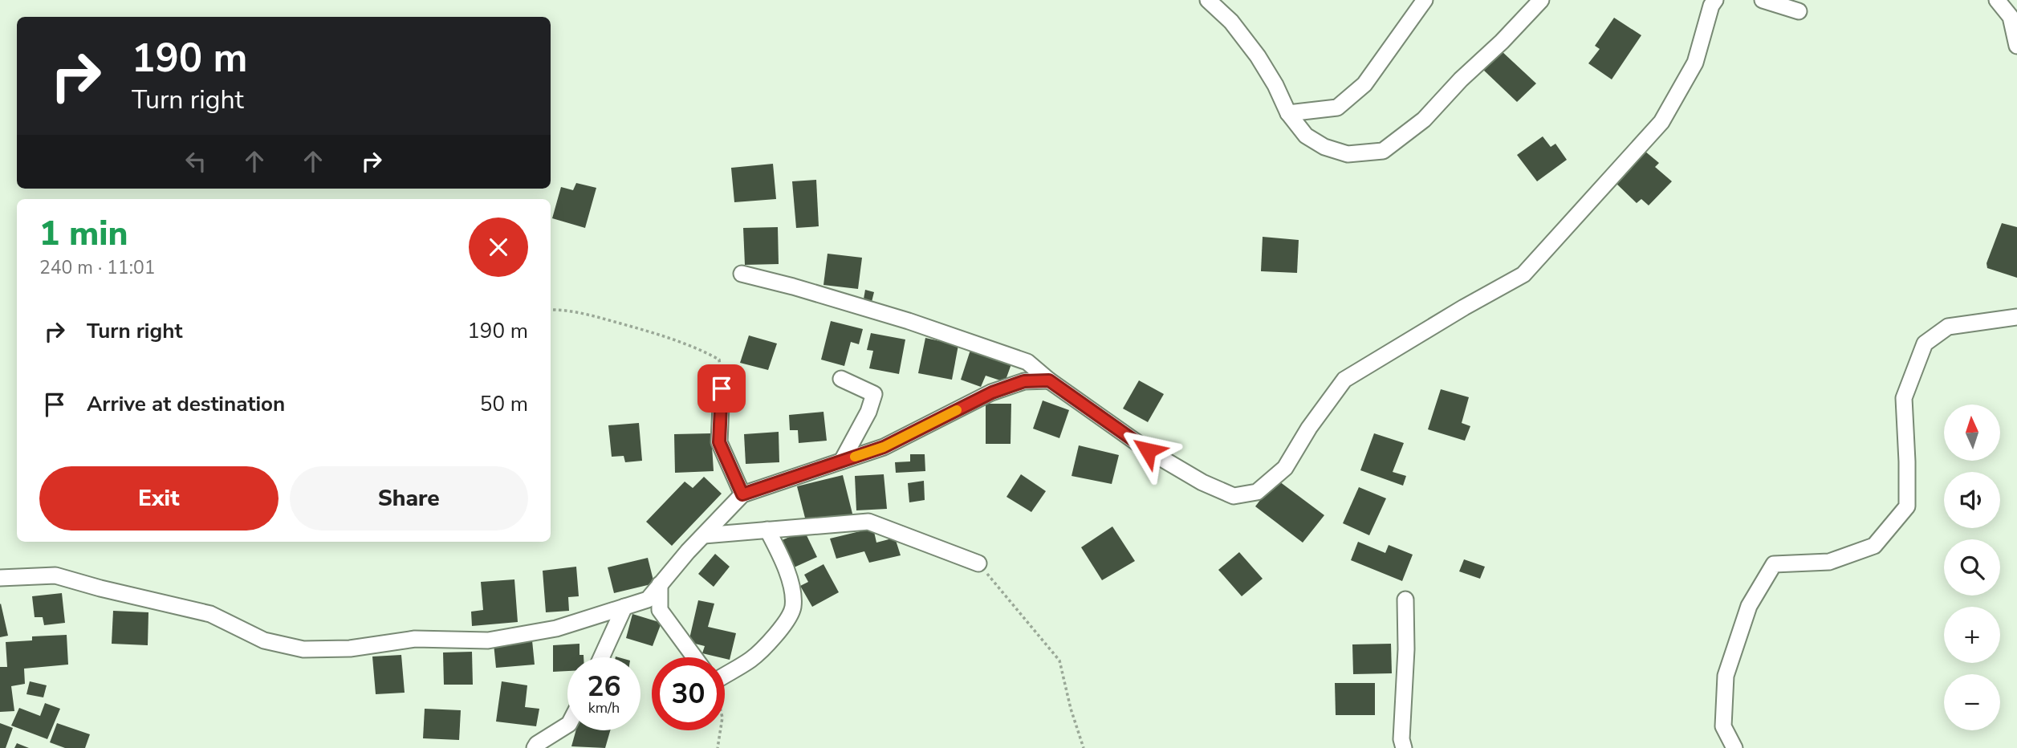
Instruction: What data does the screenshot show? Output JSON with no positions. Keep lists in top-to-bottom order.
{
  "north": "top",
  "page": {
    "turn": ["190 m", "Turn right"],
    "heading": ["1 min", "240 m · 11:01"],
    "list": [
      {
        "name": "Turn right",
        "value": "190 m"
      },
      {
        "name": "Arrive at destination",
        "value": "50 m"
      }
    ],
    "map_buttons": ["+", "−"],
    "buttons": ["Exit", "Share"],
    "speed": "26 km/h",
    "limit": "30"
  }
}
